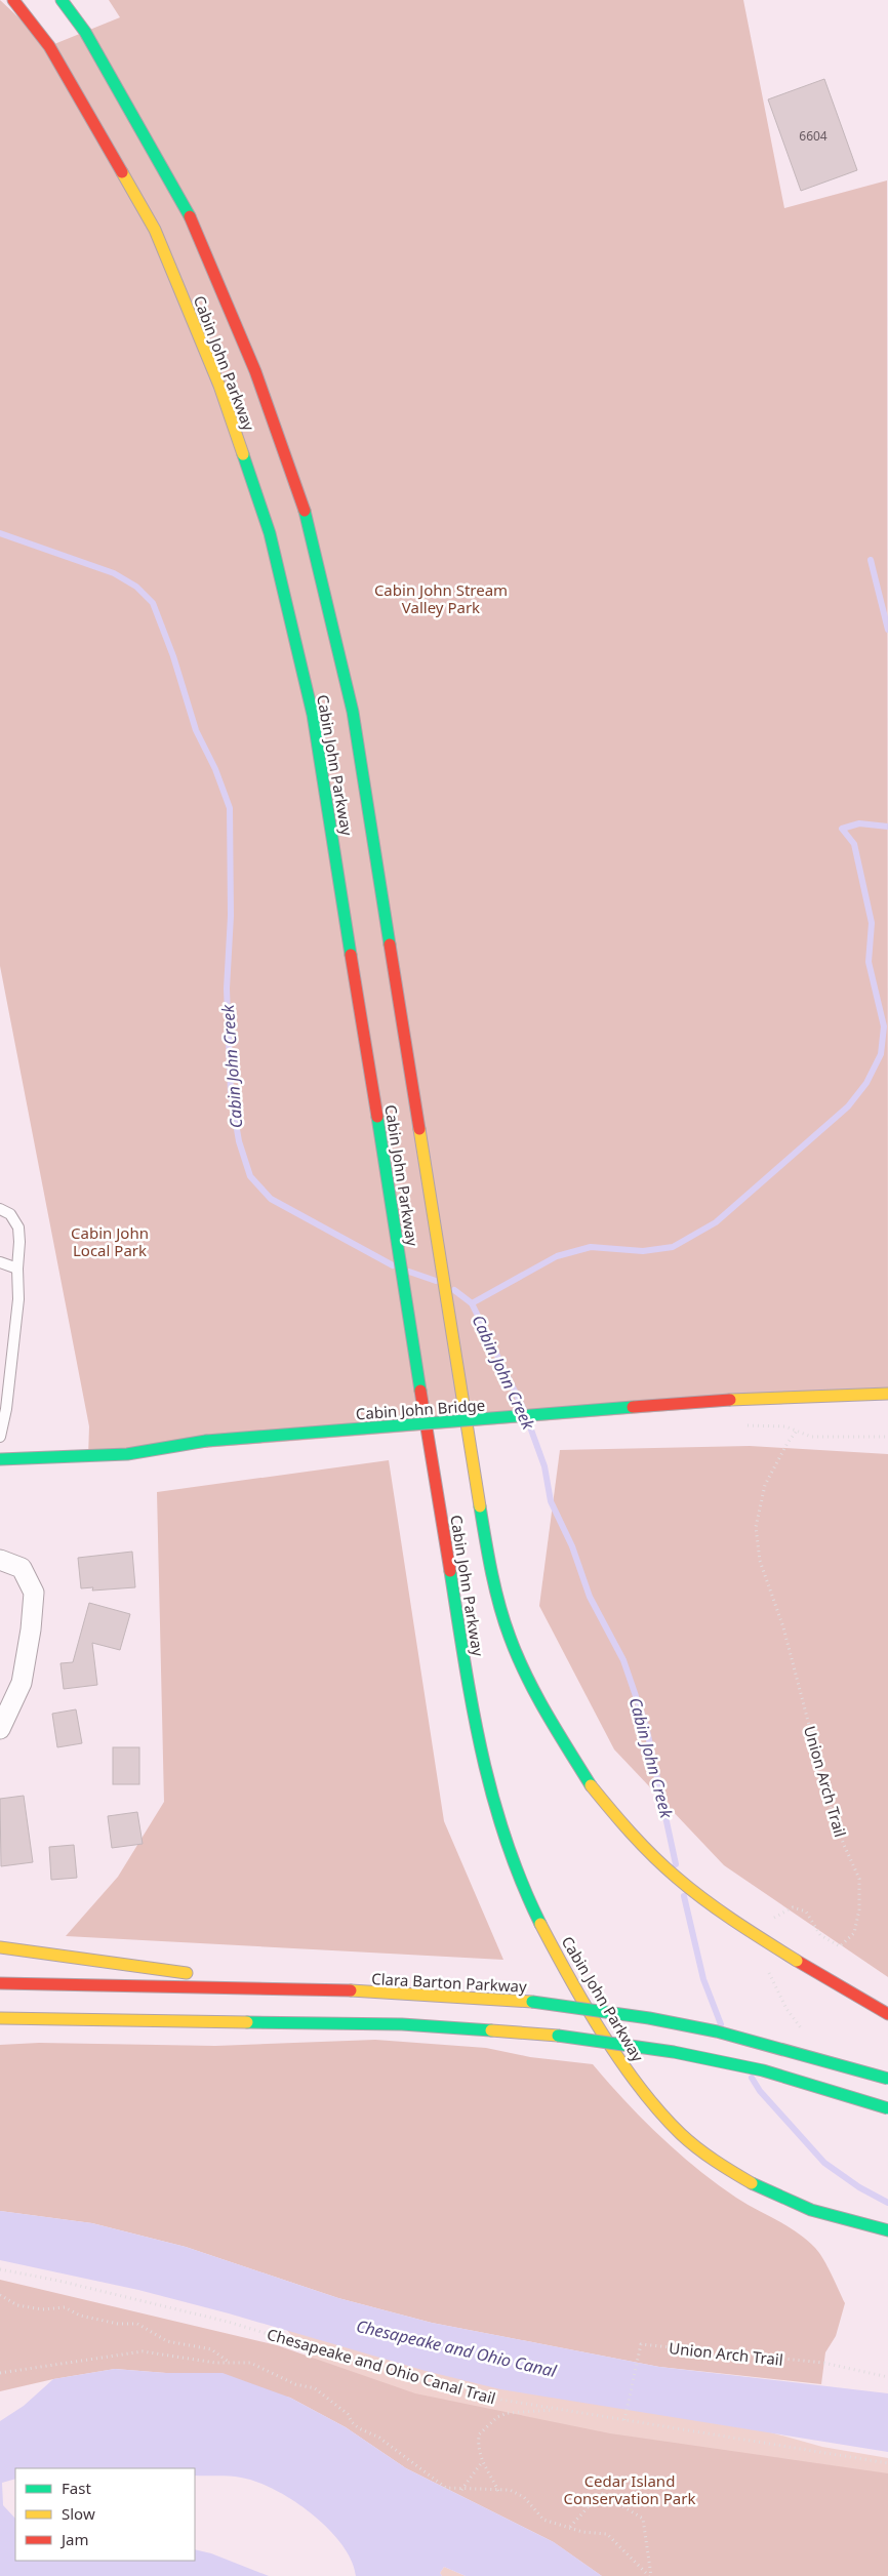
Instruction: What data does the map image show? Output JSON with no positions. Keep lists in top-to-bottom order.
{
  "streets": {
    "main road": ["Cabin John Parkway", "Cabin John Bridge", "Clara Barton Parkway"],
    "path": ["Union Arch Trail", "Chesapeake and Ohio Canal Trail"]
  },
  "crossings": [
    ["Union Arch Trail", "Chesapeake and Ohio Canal Trail"]
  ],
  "water": ["Cabin John Creek", "Chesapeake and Ohio Canal"],
  "parks": ["Cabin John Stream Valley Park", "Cabin John Local Park", "Cedar Island Conservation Park"],
  "house_numbers": ["6604"],
  "legend": ["Fast", "Slow", "Jam"]
}
